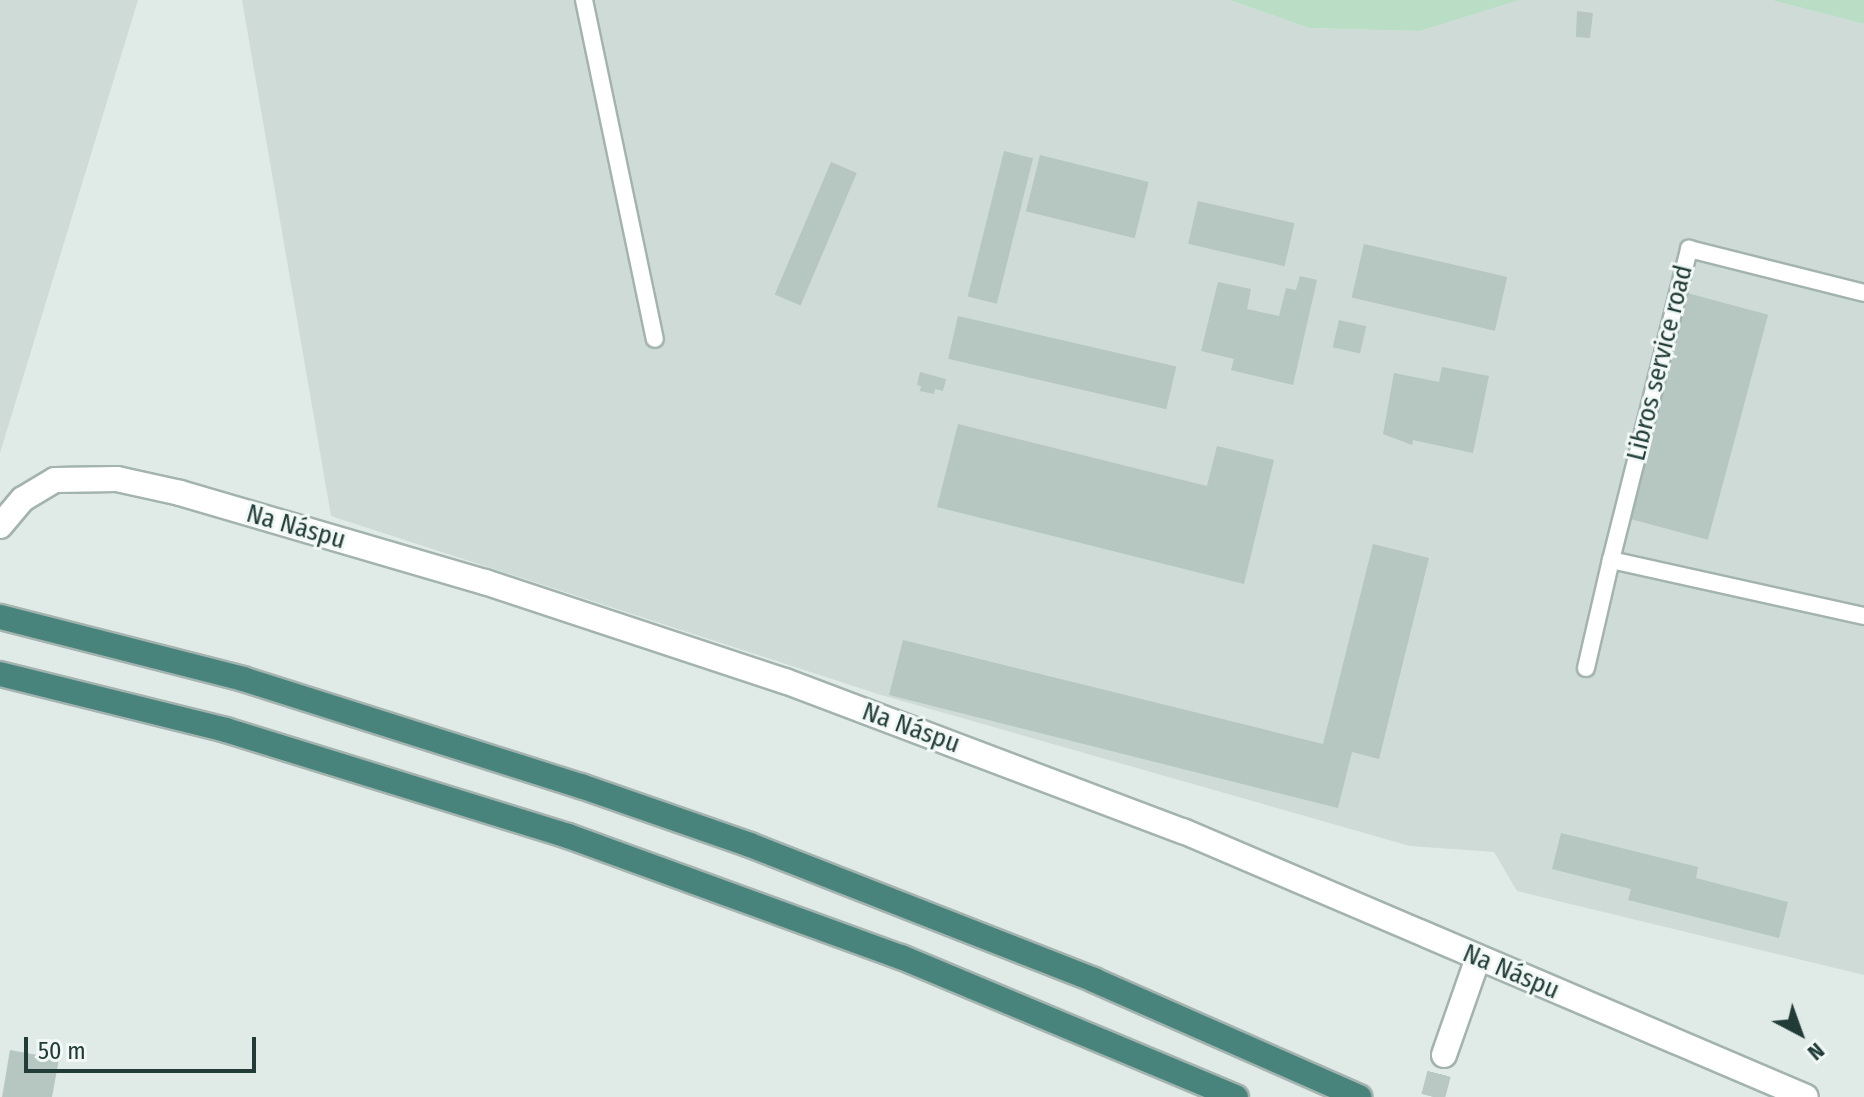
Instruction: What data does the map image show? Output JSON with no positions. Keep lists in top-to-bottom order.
{
  "streets": {
    "street": ["Na Náspu"],
    "lane": ["Libros service road"]
  },
  "scale_bar": "50 m",
  "north": "bottom right"
}
